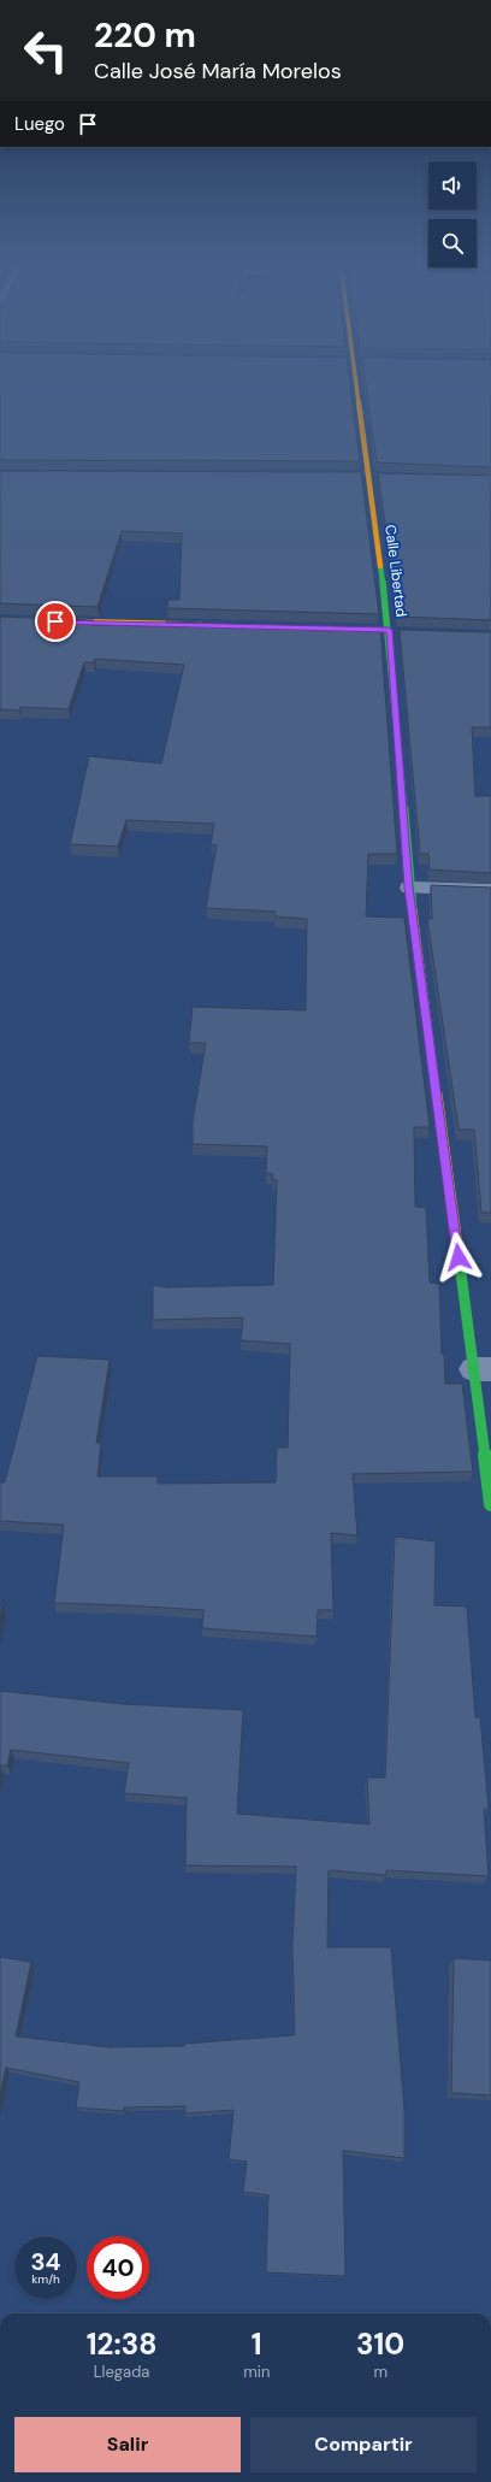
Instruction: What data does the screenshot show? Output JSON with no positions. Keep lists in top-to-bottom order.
{
  "streets": {
    "street": ["Calle Libertad"]
  },
  "page": {
    "turn": ["220 m", "Calle José María Morelos"],
    "then": "Luego",
    "speed": "34 km/h",
    "limit": "40",
    "eta": [
      "12:38",
      "Llegada",
      "1",
      "min",
      "310",
      "m"
    ],
    "buttons": ["Salir", "Compartir"]
  }
}
